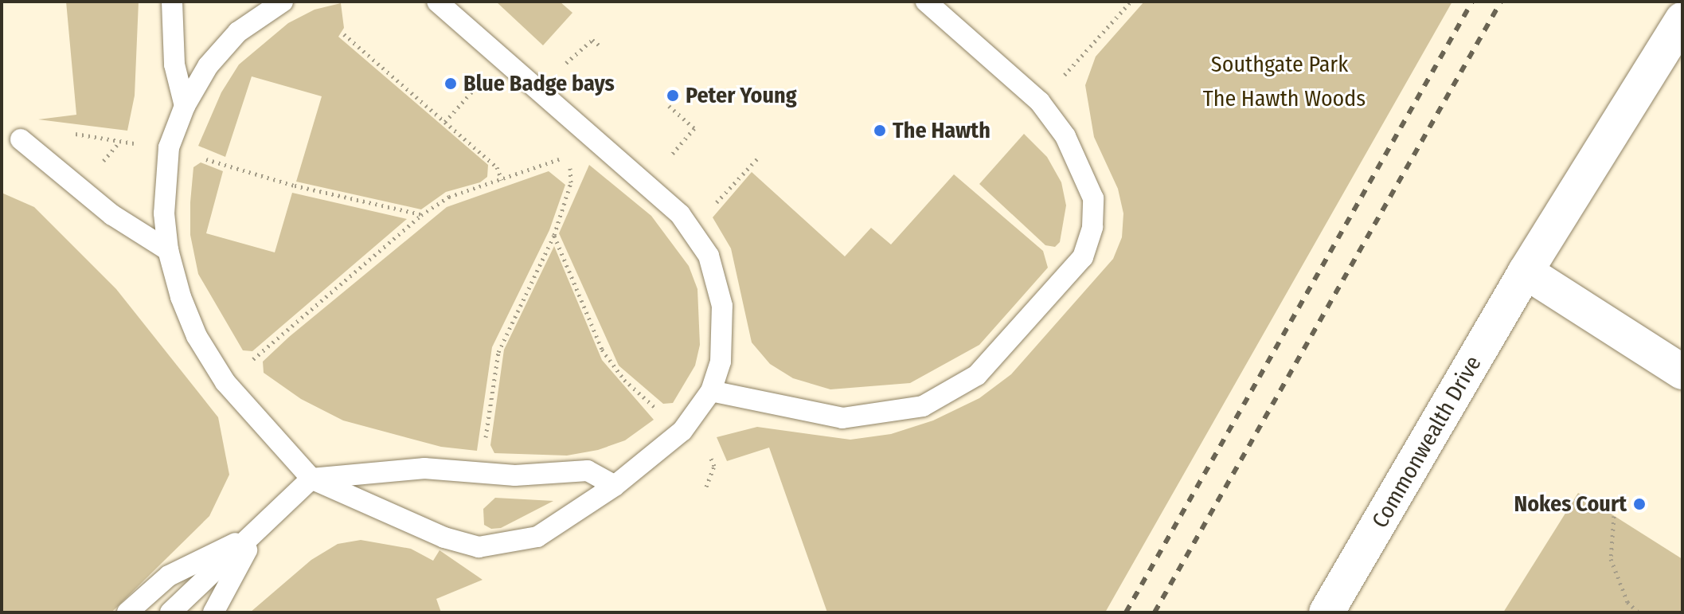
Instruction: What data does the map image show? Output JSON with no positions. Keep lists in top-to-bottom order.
{
  "streets": {
    "street": ["Commonwealth Drive"]
  },
  "parks": ["Southgate Park", "The Hawth Woods"],
  "places": [
    "Blue Badge bays",
    "Peter Young",
    "The Hawth",
    "Nokes Court"
  ]
}
